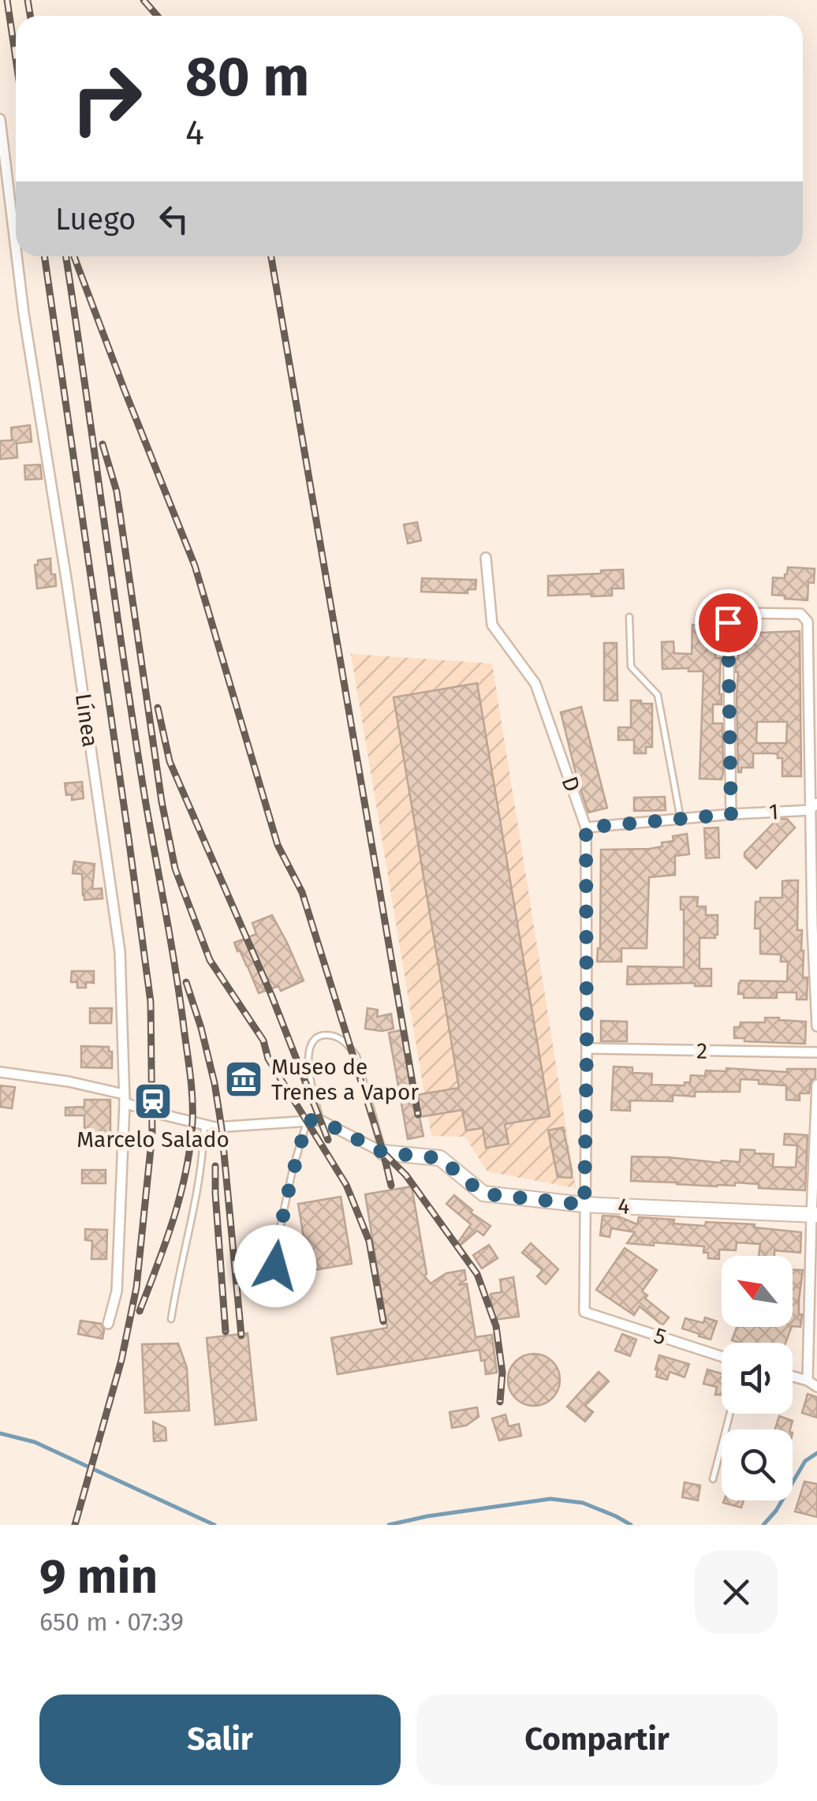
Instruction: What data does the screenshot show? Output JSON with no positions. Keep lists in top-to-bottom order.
{
  "streets": {
    "street": [
      "Línea",
      "D",
      "1",
      "2",
      "4",
      "5"
    ]
  },
  "crossings": [
    ["Línea", "4"],
    ["D", "1"],
    ["D", "2"],
    ["D", "4"],
    ["D", "5"]
  ],
  "places": {
    "museum": ["Museo de Trenes a Vapor"],
    "station": ["Marcelo Salado"]
  },
  "north": "top left",
  "page": {
    "turn": ["80 m", "4"],
    "then": "Luego",
    "heading": ["9 min", "650 m · 07:39"],
    "buttons": ["Salir", "Compartir"]
  }
}
